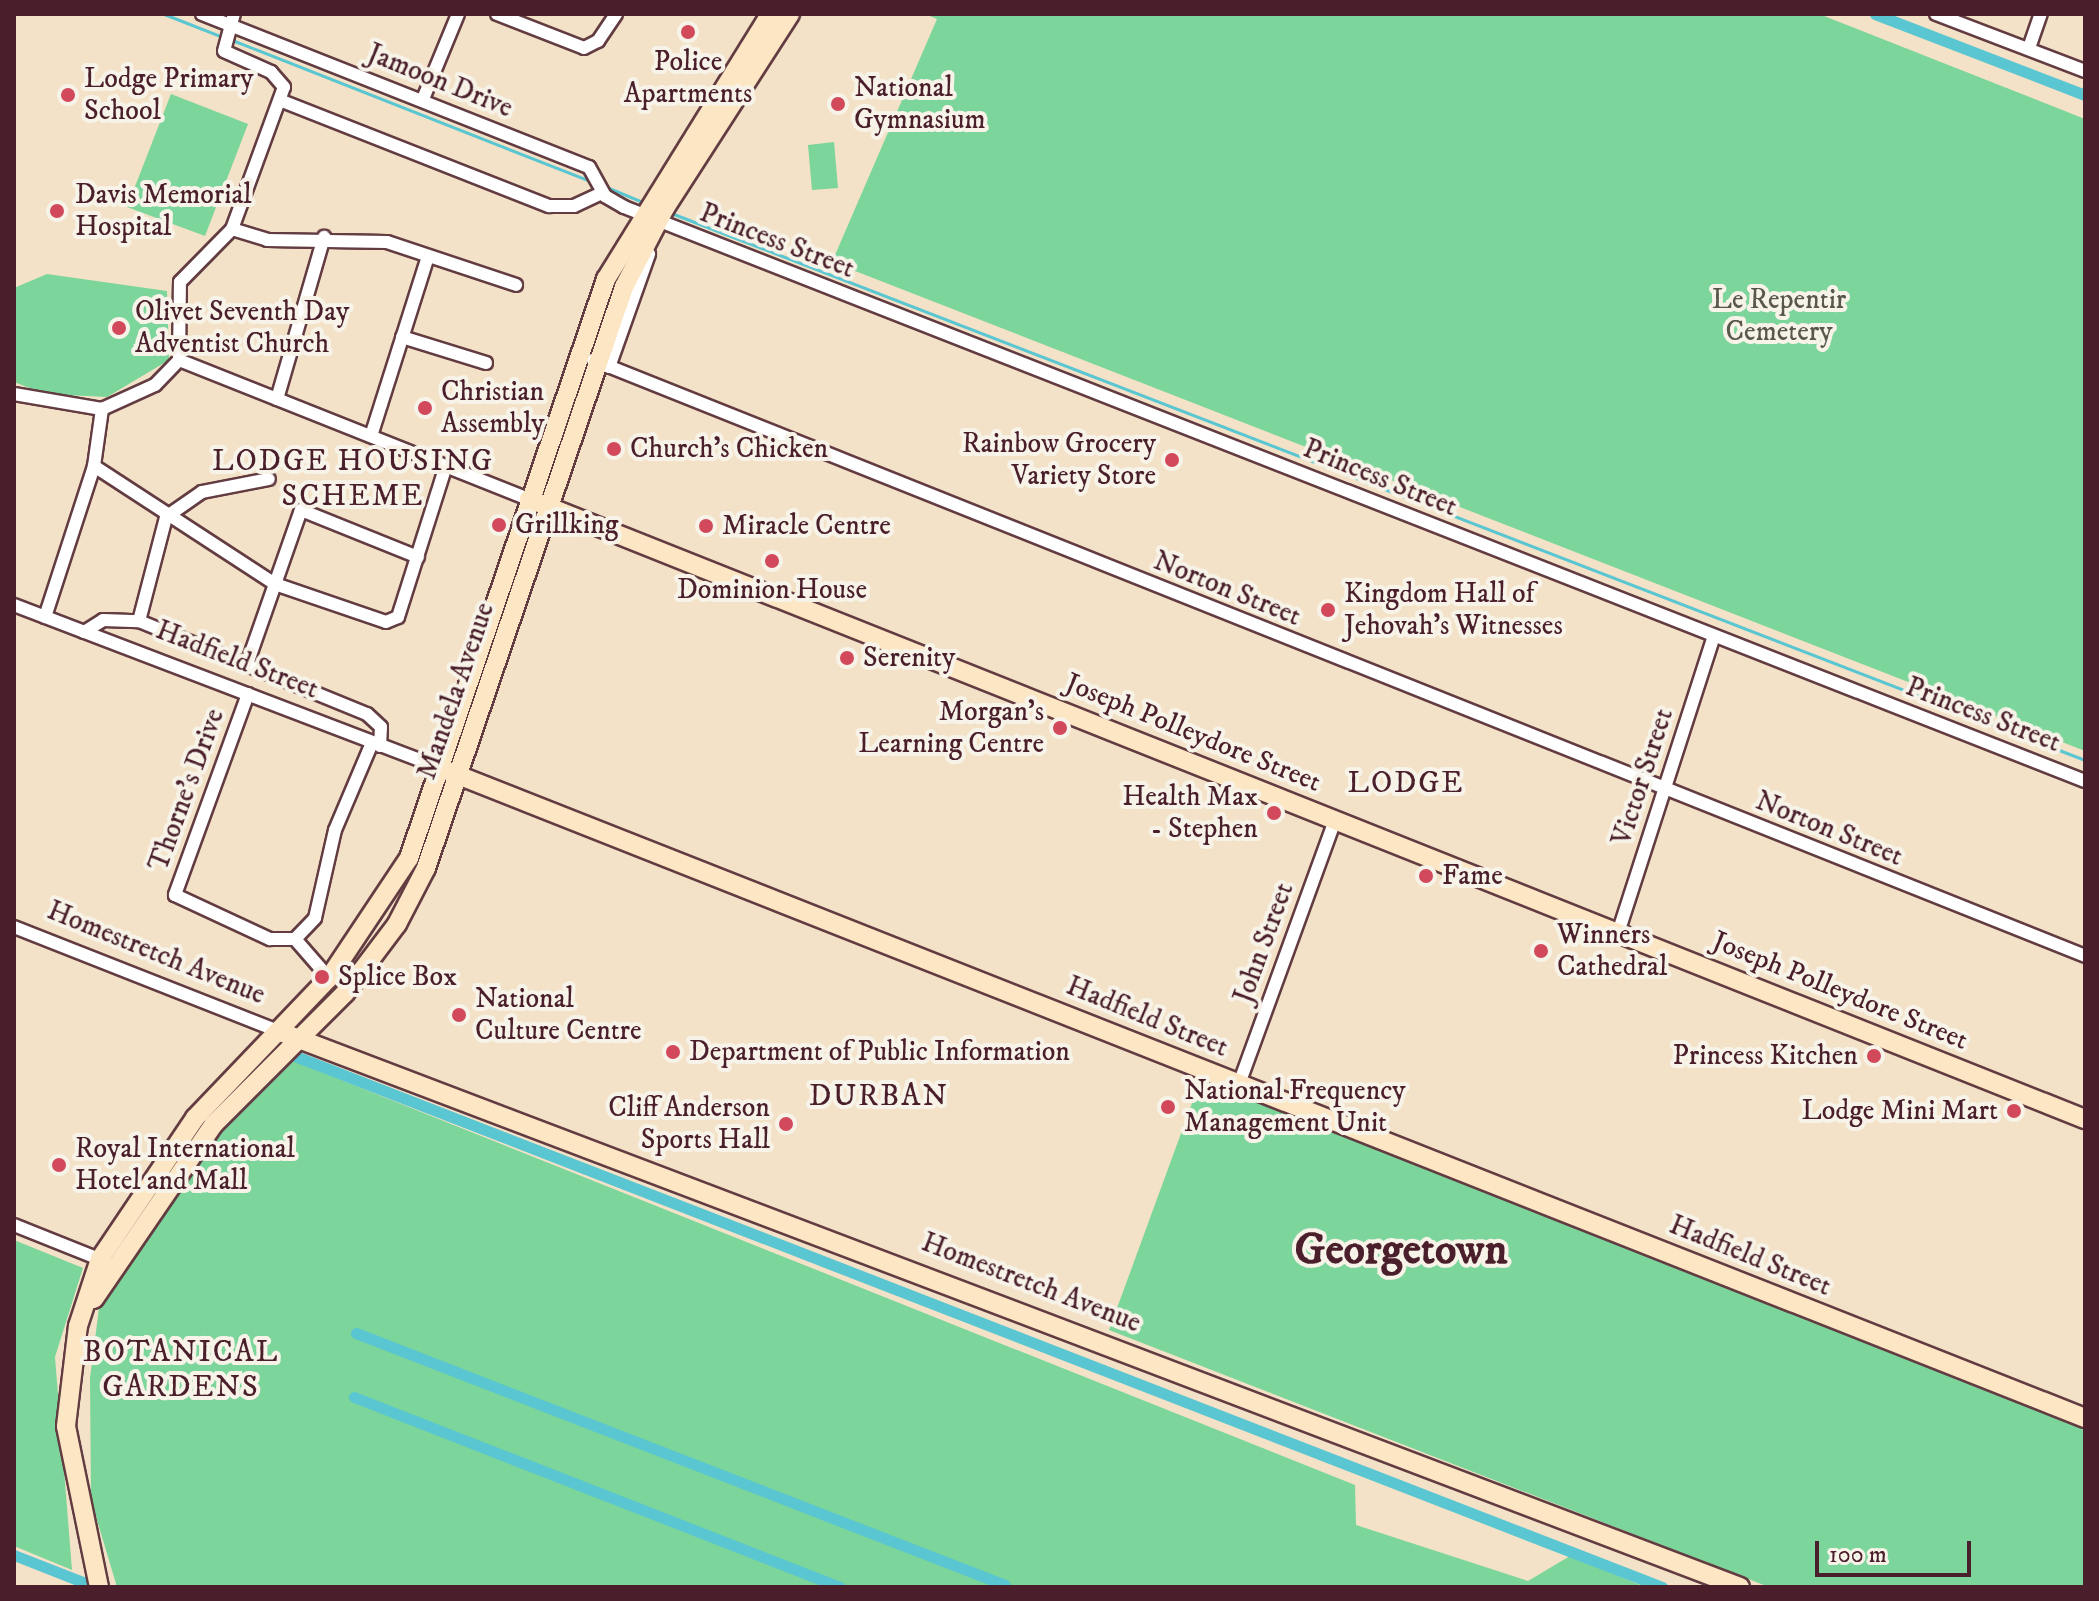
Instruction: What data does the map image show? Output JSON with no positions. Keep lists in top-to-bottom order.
{
  "streets": {
    "main road": [
      "Hadfield Street",
      "Mandela Avenue",
      "Joseph Polleydore Street",
      "Homestretch Avenue"
    ],
    "street": [
      "Jamoon Drive",
      "Princess Street",
      "Norton Street",
      "Victor Street",
      "Thorne's Drive",
      "John Street"
    ]
  },
  "crossings": [
    ["Princess Street", "Mandela Avenue"],
    ["Princess Street", "Victor Street"],
    ["Norton Street", "Mandela Avenue"],
    ["Norton Street", "Victor Street"],
    ["Hadfield Street", "Mandela Avenue"],
    ["Hadfield Street", "Thorne's Drive"],
    ["Hadfield Street", "John Street"],
    ["Mandela Avenue", "Joseph Polleydore Street"],
    ["Mandela Avenue", "Homestretch Avenue"],
    ["Joseph Polleydore Street", "Victor Street"],
    ["Joseph Polleydore Street", "John Street"]
  ],
  "districts": [
    "LODGE HOUSING SCHEME",
    "LODGE",
    "DURBAN",
    "Georgetown",
    "BOTANICAL GARDENS"
  ],
  "parks": ["Le Repentir Cemetery"],
  "places": [
    "Police Apartments",
    "Lodge Primary School",
    "National Gymnasium",
    "Davis Memorial Hospital",
    "Olivet Seventh Day Adventist Church",
    "Christian Assembly",
    "Church's Chicken",
    "Rainbow Grocery Variety Store",
    "Grillking",
    "Miracle Centre",
    "Dominion House",
    "Kingdom Hall of Jehovah's Witnesses",
    "Serenity",
    "Morgan’s Learning Centre",
    "Health Max - Stephen",
    "Fame",
    "Winners Cathedral",
    "Splice Box",
    "National Culture Centre",
    "Department of Public Information",
    "Princess Kitchen",
    "National Frequency Management Unit",
    "Lodge Mini Mart",
    "Cliff Anderson Sports Hall",
    "Royal International Hotel and Mall"
  ],
  "scale_bar": "100 m"
}
